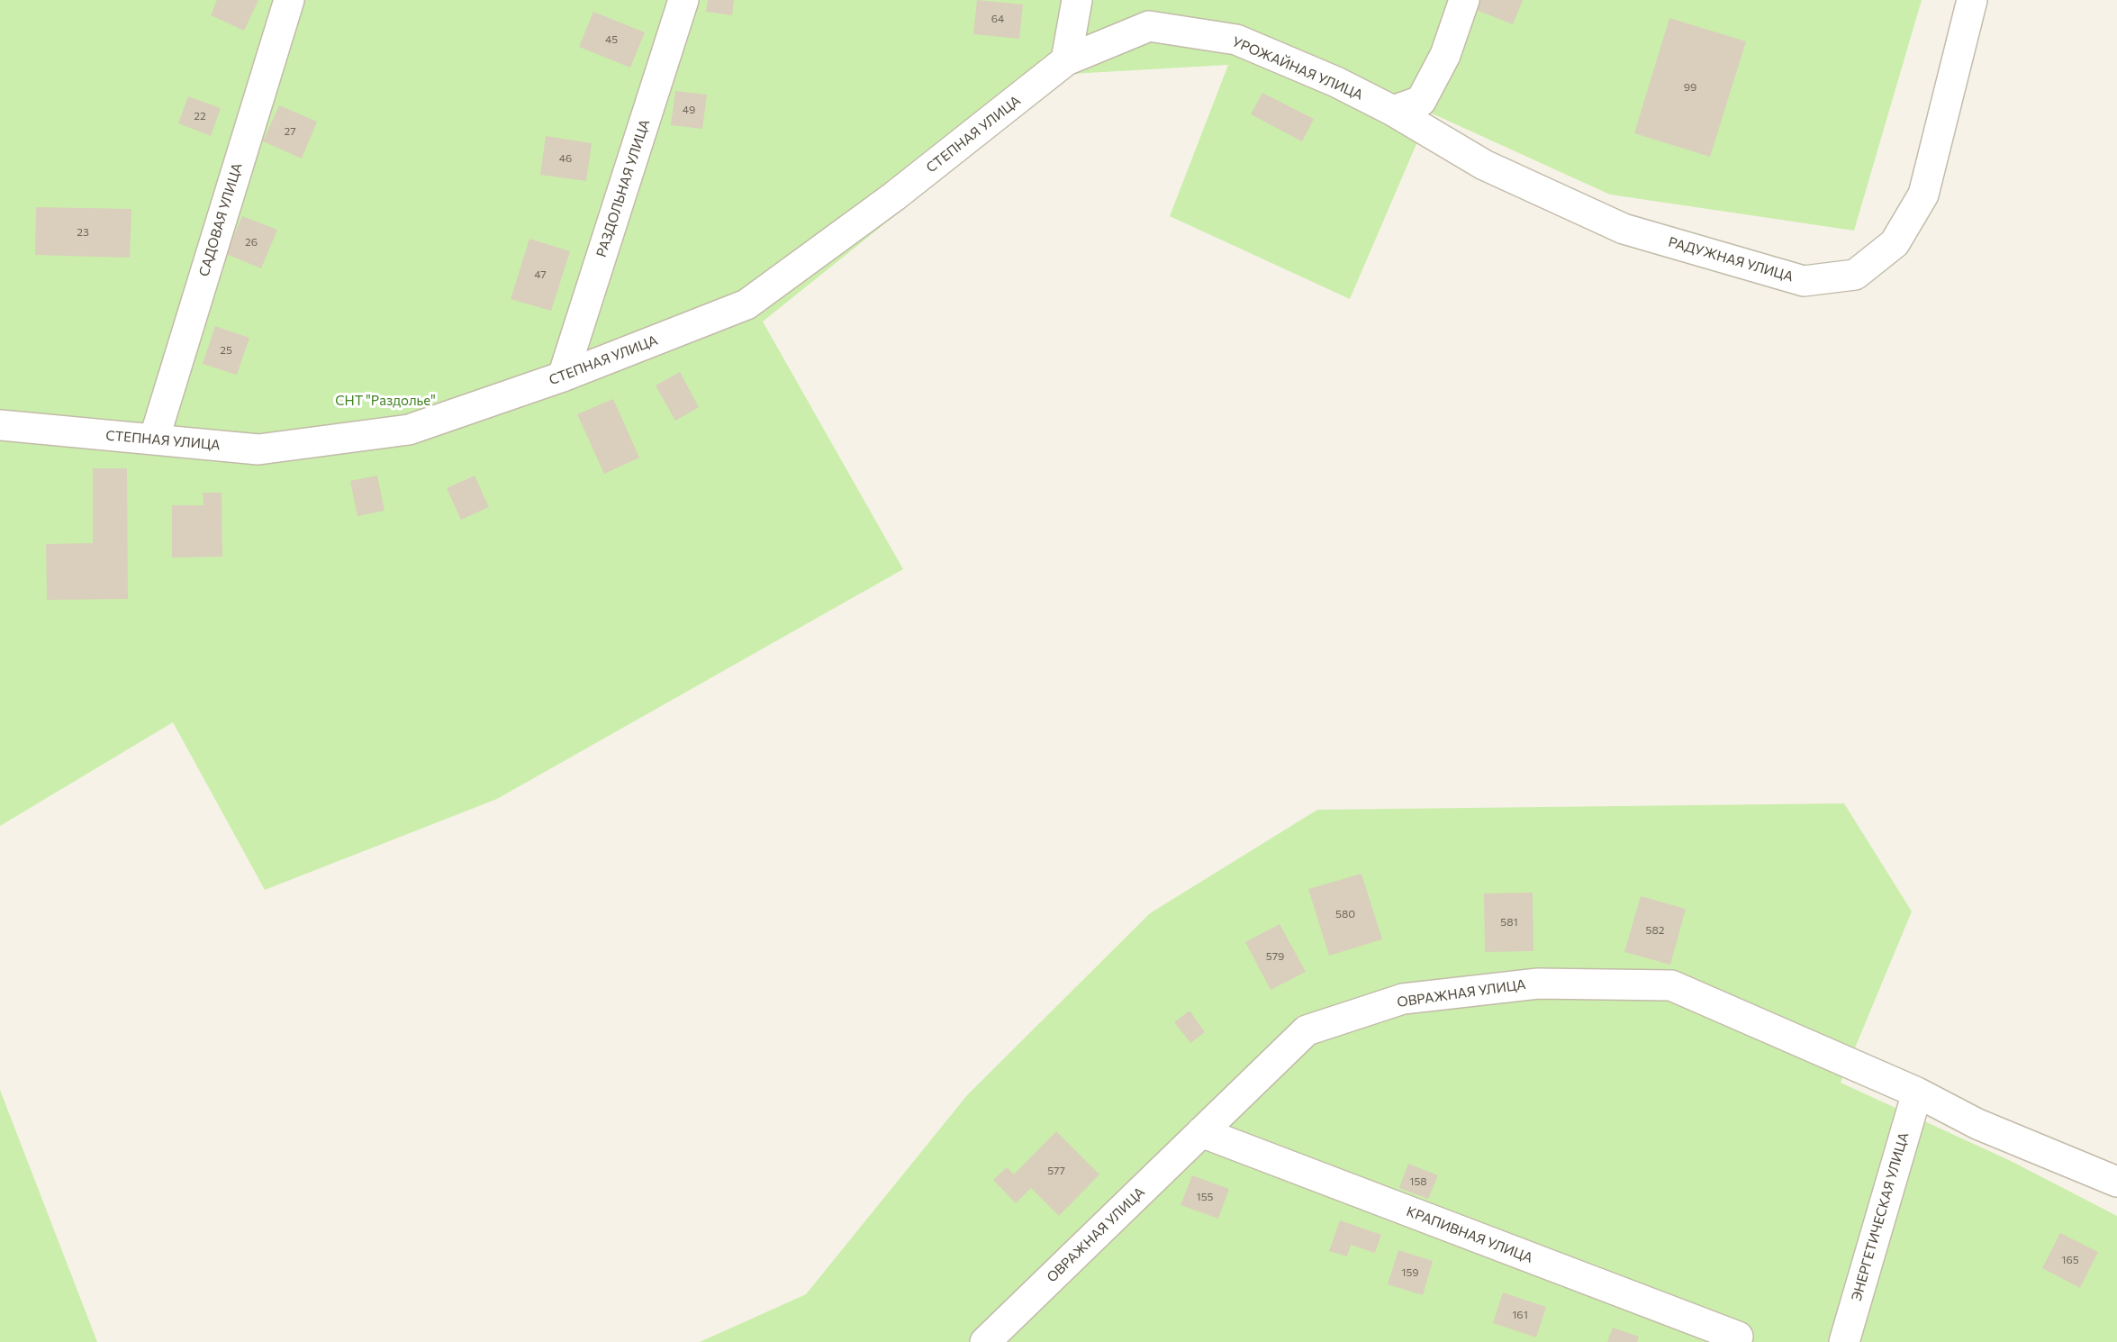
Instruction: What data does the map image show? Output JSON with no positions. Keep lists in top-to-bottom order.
{
  "streets": {
    "street": [
      "УРОЖАЙНАЯ УЛИЦА",
      "СТЕПНАЯ УЛИЦА",
      "РАЗДОЛЬНАЯ УЛИЦА",
      "САДОВАЯ УЛИЦА",
      "РАДУЖНАЯ УЛИЦА",
      "ОВРАЖНАЯ УЛИЦА",
      "ЭНЕРГЕТИЧЕСКАЯ УЛИЦА",
      "КРАПИВНАЯ УЛИЦА"
    ]
  },
  "crossings": [
    ["УРОЖАЙНАЯ УЛИЦА", "СТЕПНАЯ УЛИЦА"],
    ["УРОЖАЙНАЯ УЛИЦА", "РАДУЖНАЯ УЛИЦА"],
    ["СТЕПНАЯ УЛИЦА", "РАЗДОЛЬНАЯ УЛИЦА"],
    ["СТЕПНАЯ УЛИЦА", "САДОВАЯ УЛИЦА"],
    ["ОВРАЖНАЯ УЛИЦА", "ЭНЕРГЕТИЧЕСКАЯ УЛИЦА"],
    ["ОВРАЖНАЯ УЛИЦА", "КРАПИВНАЯ УЛИЦА"]
  ],
  "parks": ["СНТ \"Раздолье\""],
  "house_numbers": [
    "64",
    "45",
    "99",
    "49",
    "22",
    "27",
    "46",
    "23",
    "26",
    "47",
    "25",
    "580",
    "581",
    "582",
    "579",
    "577",
    "158",
    "155",
    "165",
    "159",
    "161"
  ]
}
